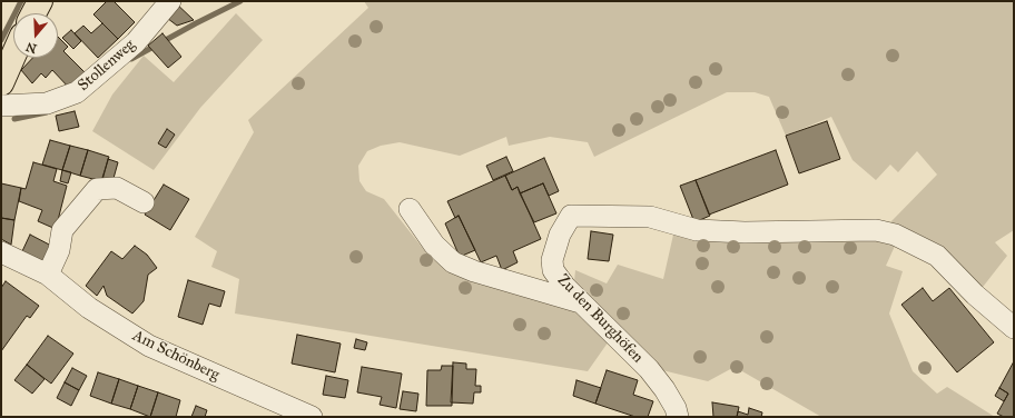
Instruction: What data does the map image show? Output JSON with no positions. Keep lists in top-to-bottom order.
{
  "streets": {
    "street": ["Stollenweg", "Zu den Burghöfen", "Am Schönberg"]
  },
  "north": "bottom"
}
